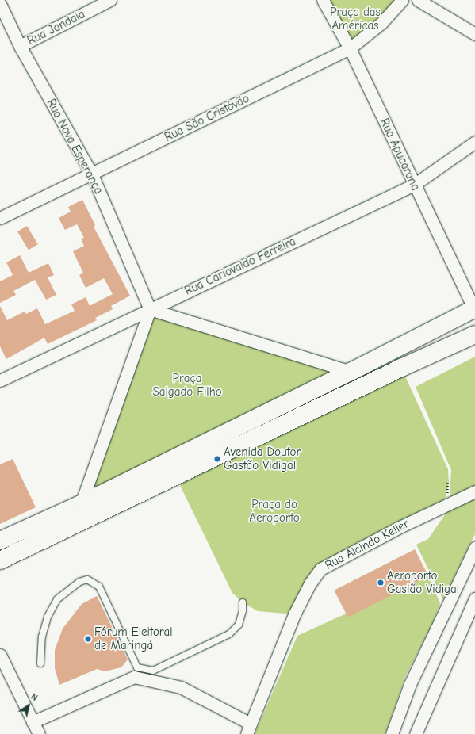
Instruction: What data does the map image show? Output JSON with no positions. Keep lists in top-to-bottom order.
{
  "streets": {
    "street": [
      "Rua Jandaia",
      "Rua São Cristóvão",
      "Rua Nova Esperança",
      "Rua Apucarana",
      "Rua Cariovaldo Ferreira",
      "Rua Alcindo Keller"
    ]
  },
  "crossings": [
    ["Rua Jandaia", "Rua Nova Esperança"],
    ["Rua São Cristóvão", "Rua Nova Esperança"],
    ["Rua São Cristóvão", "Rua Apucarana"],
    ["Rua Nova Esperança", "Rua Cariovaldo Ferreira"],
    ["Rua Apucarana", "Rua Cariovaldo Ferreira"]
  ],
  "parks": ["Praça das Américas", "Praça Salgado Filho", "Praça do Aeroporto"],
  "places": ["Avenida Doutor Gastão Vidigal", "Aeroporto Gastão Vidigal", "Fórum Eleitoral de Maringá"],
  "north": "top right"
}
